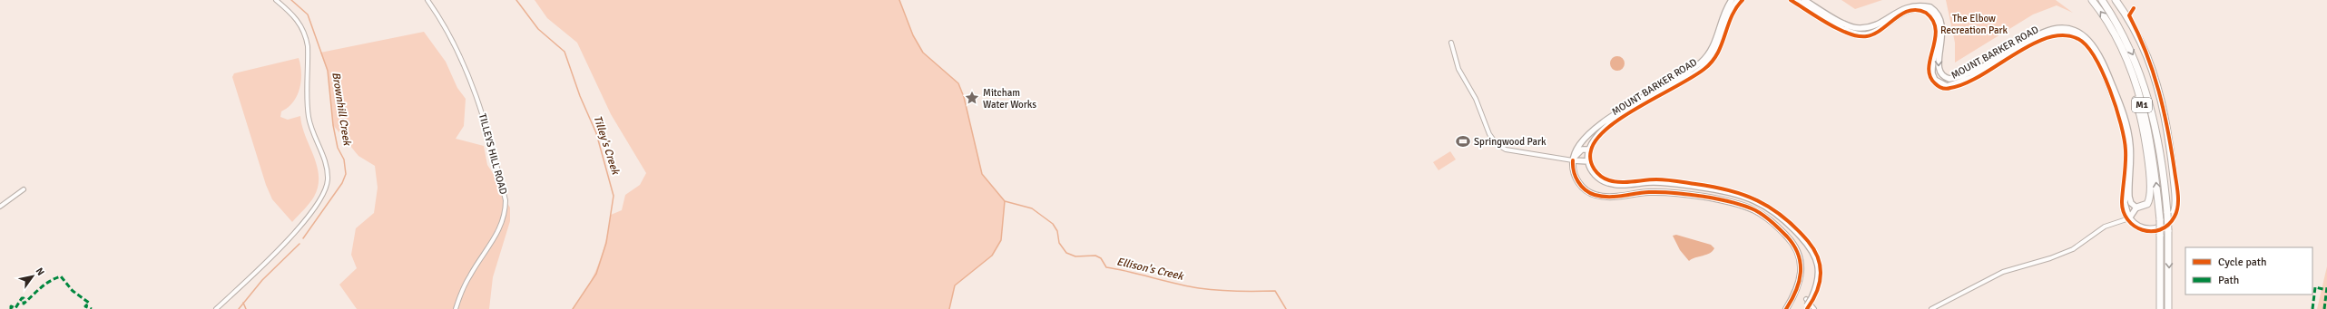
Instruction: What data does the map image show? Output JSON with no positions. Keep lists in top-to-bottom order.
{
  "streets": {
    "highway": ["M1"],
    "main road": ["MOUNT BARKER ROAD"],
    "street": ["TILLEYS HILL ROAD"]
  },
  "water": ["Brownhill Creek", "Tilley's Creek", "Ellison's Creek"],
  "parks": ["The Elbow Recreation Park"],
  "places": {
    "place": ["Mitcham Water Works"],
    "sports": ["Springwood Park"]
  },
  "legend": ["Cycle path", "Path"],
  "north": "top right"
}
